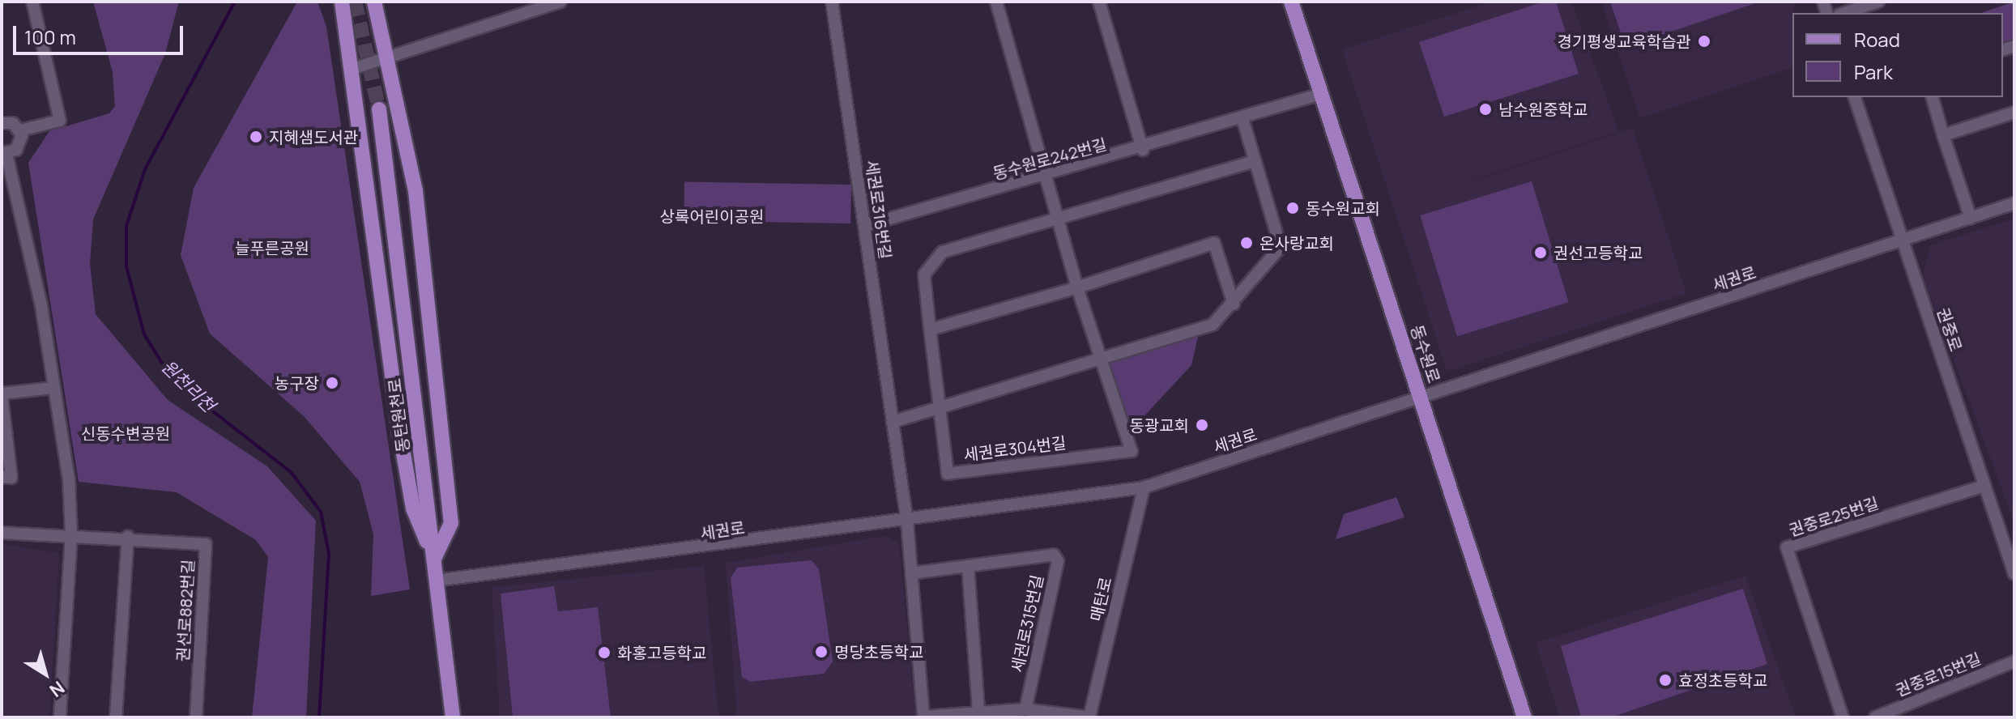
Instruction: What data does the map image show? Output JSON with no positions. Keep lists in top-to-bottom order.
{
  "streets": {
    "main road": ["동수원로", "동탄원천로"],
    "street": [
      "동수원로242번길",
      "세권로316번길",
      "세권로",
      "권중로",
      "세권로304번길",
      "권중로25번길",
      "매탄로",
      "권선로882번길",
      "세권로315번길",
      "권중로15번길"
    ]
  },
  "crossings": [
    ["동수원로242번길", "세권로316번길"],
    ["동수원로242번길", "동수원로"],
    ["동수원로242번길", "세권로304번길"],
    ["세권로316번길", "세권로"],
    ["세권로", "권중로"],
    ["세권로", "동수원로"],
    ["세권로", "동탄원천로"],
    ["세권로", "매탄로"],
    ["권중로", "권중로25번길"]
  ],
  "water": ["원천리천"],
  "parks": ["상록어린이공원", "늘푸른공원", "신동수변공원"],
  "places": [
    "경기평생교육학습관",
    "남수원중학교",
    "지혜샘도서관",
    "동수원교회",
    "온사랑교회",
    "권선고등학교",
    "농구장",
    "동광교회",
    "명당초등학교",
    "화홍고등학교",
    "효정초등학교"
  ],
  "legend": ["Road", "Park"],
  "scale_bar": "100 m",
  "north": "bottom right"
}
